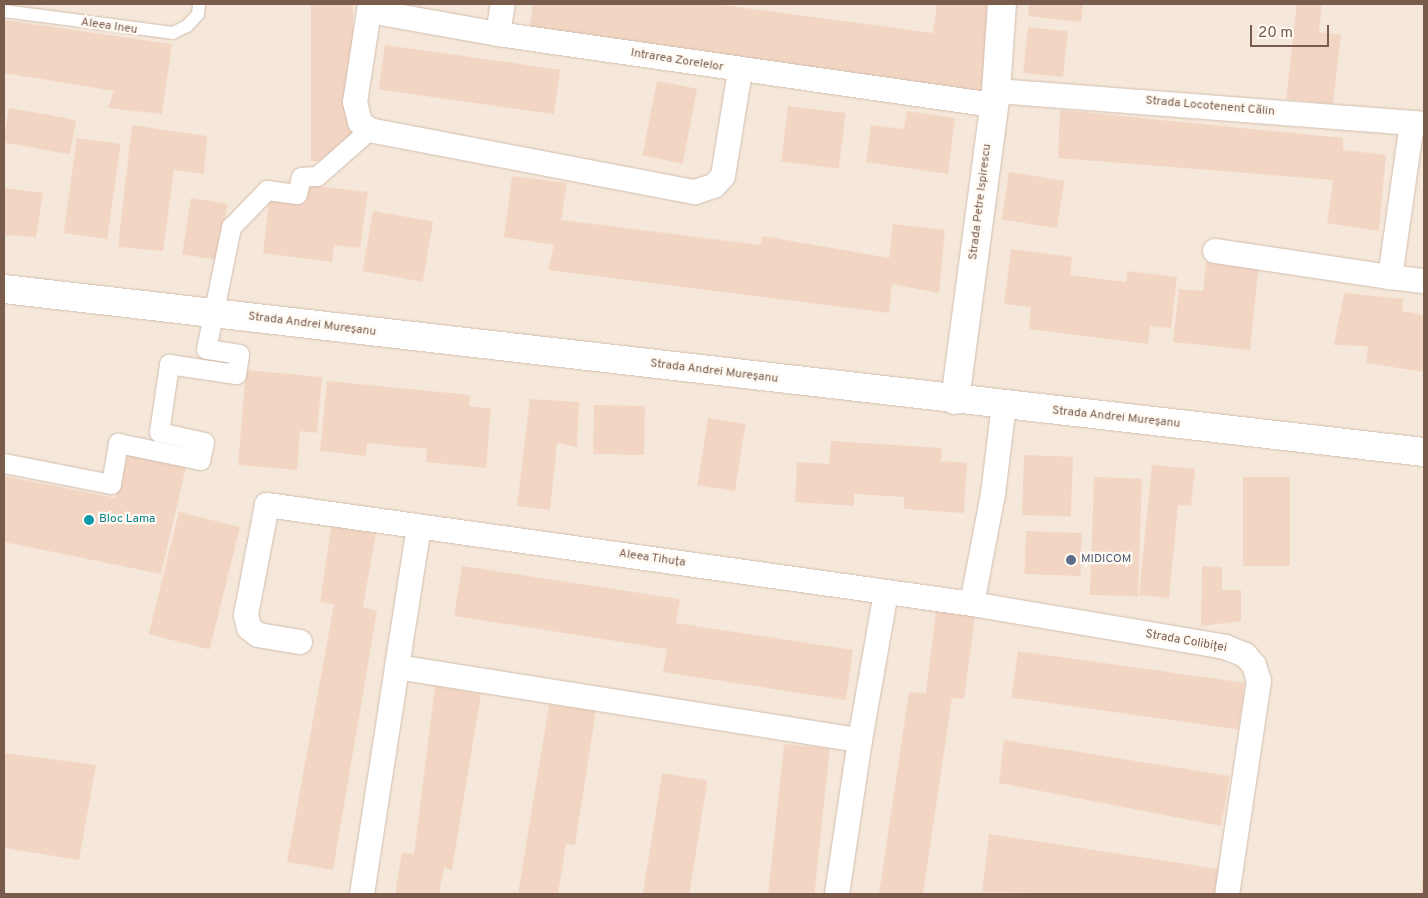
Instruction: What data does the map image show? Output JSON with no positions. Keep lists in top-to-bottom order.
{
  "streets": {
    "main road": ["Strada Petre Ispirescu", "Strada Andrei Mureșanu"],
    "street": [
      "Intrarea Zorelelor",
      "Strada Locotenent Călin",
      "Aleea Tihuța",
      "Strada Colibiței"
    ],
    "lane": ["Aleea Ineu"]
  },
  "crossings": [
    ["Intrarea Zorelelor", "Strada Locotenent Călin"],
    ["Intrarea Zorelelor", "Strada Petre Ispirescu"],
    ["Strada Locotenent Călin", "Strada Petre Ispirescu"],
    ["Strada Petre Ispirescu", "Strada Andrei Mureșanu"],
    ["Aleea Tihuța", "Strada Colibiței"]
  ],
  "places": ["Bloc Lama", "MIDICOM"],
  "scale_bar": "20 m"
}
